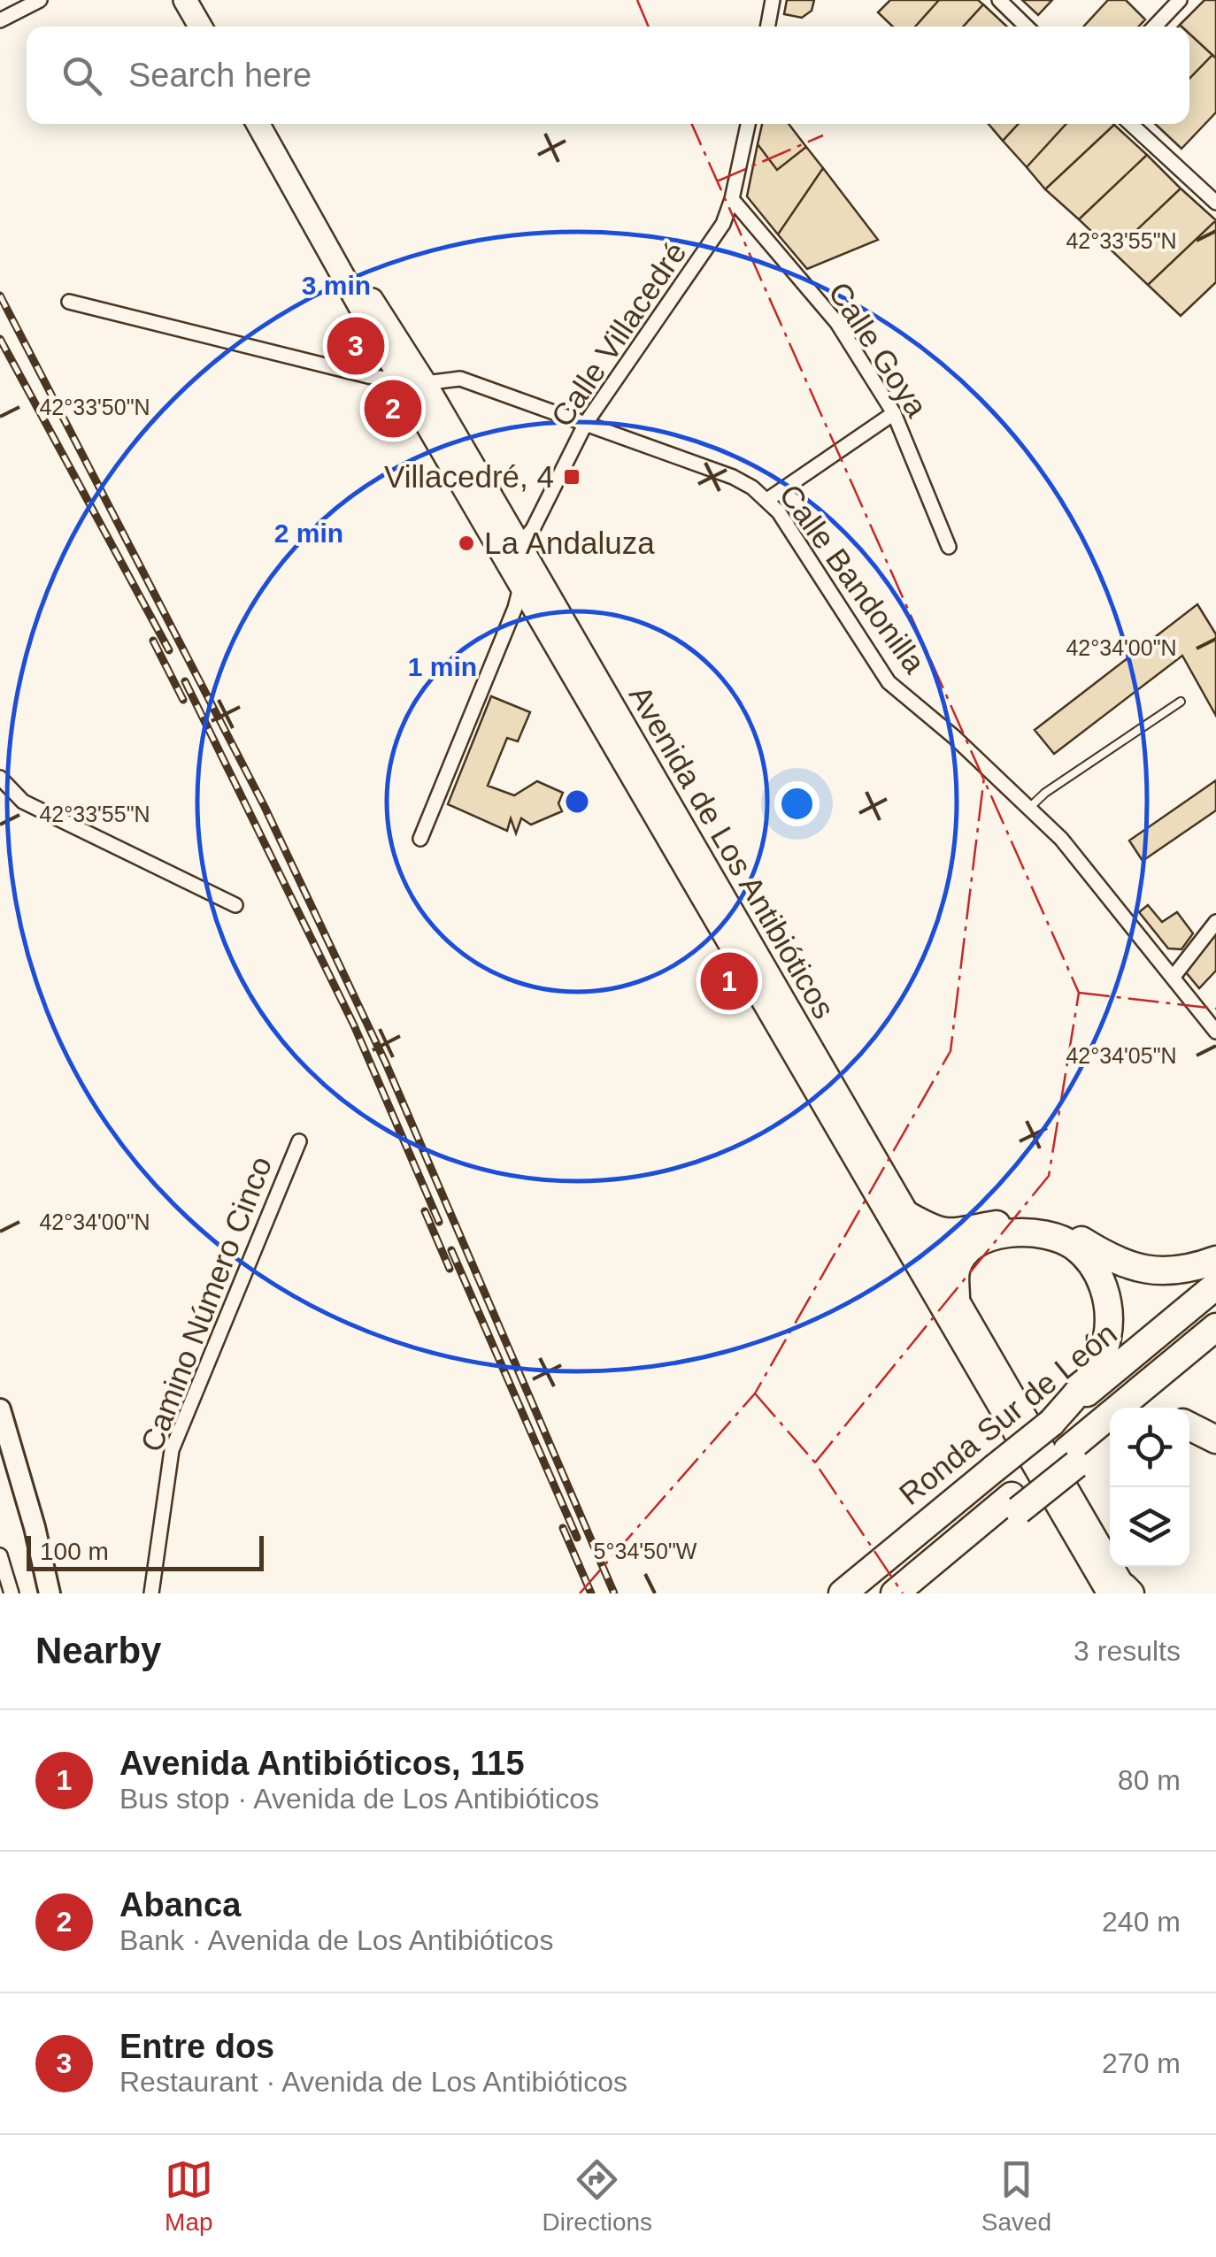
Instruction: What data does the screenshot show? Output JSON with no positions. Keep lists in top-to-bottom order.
{
  "streets": {
    "highway": ["Ronda Sur de León"],
    "main road": ["Avenida de Los Antibióticos"],
    "street": [
      "Calle Villacedré",
      "Calle Goya",
      "Calle Bandonilla",
      "Camino Número Cinco"
    ]
  },
  "crossings": [
    ["Calle Villacedré", "Calle Goya"],
    ["Calle Villacedré", "Calle Bandonilla"],
    ["Calle Villacedré", "Avenida de Los Antibióticos"],
    ["Calle Bandonilla", "Avenida de Los Antibióticos"]
  ],
  "places": {
    "transit": ["Villacedré, 4"],
    "other": ["La Andaluza"]
  },
  "scale_bar": "100 m",
  "page": {
    "search": "Search here",
    "pins": ["3", "2", "1"],
    "scale": "100 m",
    "heading": ["Nearby", "3 results"],
    "list": [
      {
        "mark": "1",
        "name": "Avenida Antibióticos, 115",
        "note": "Bus stop · Avenida de Los Antibióticos",
        "value": "80 m"
      },
      {
        "mark": "2",
        "name": "Abanca",
        "note": "Bank · Avenida de Los Antibióticos",
        "value": "240 m"
      },
      {
        "mark": "3",
        "name": "Entre dos",
        "note": "Restaurant · Avenida de Los Antibióticos",
        "value": "270 m"
      }
    ],
    "nav": ["Map", "Directions", "Saved"]
  },
  "coordinates": [
    "42°33'55\"N",
    "42°33'50\"N",
    "42°34'00\"N",
    "42°34'05\"N",
    "5°34'50\"W"
  ],
  "rings": ["3 min", "2 min", "1 min"]
}
